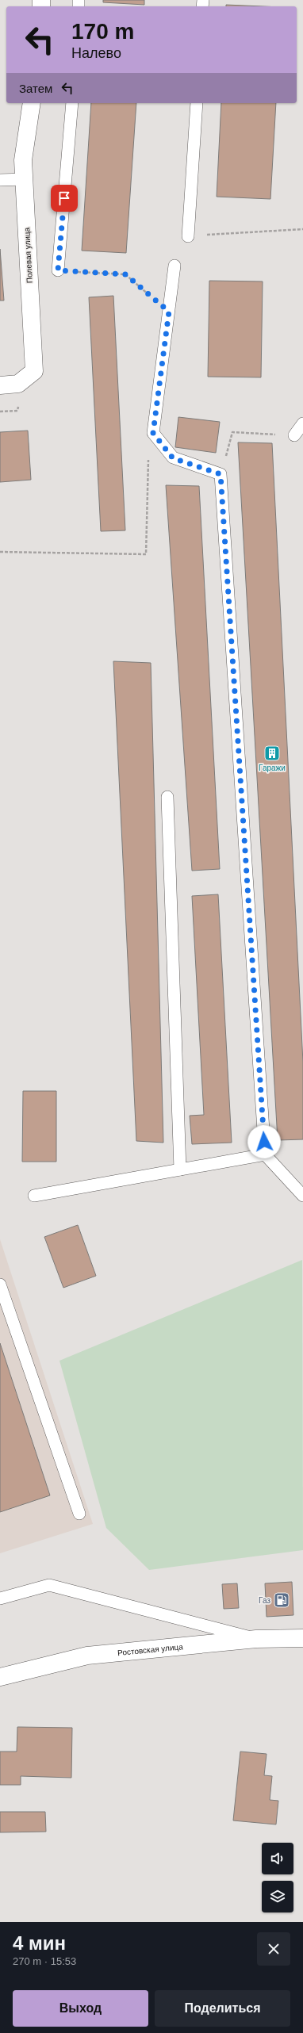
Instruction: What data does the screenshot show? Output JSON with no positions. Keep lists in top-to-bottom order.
{
  "streets": {
    "street": ["Полевая улица", "Ростовская улица"]
  },
  "places": {
    "building": ["Гаражи"],
    "fuel station": ["Газ"]
  },
  "page": {
    "turn": ["170 m", "Налево"],
    "then": "Затем",
    "heading": ["4 мин", "270 m · 15:53"],
    "buttons": ["Выход", "Поделиться"]
  }
}
